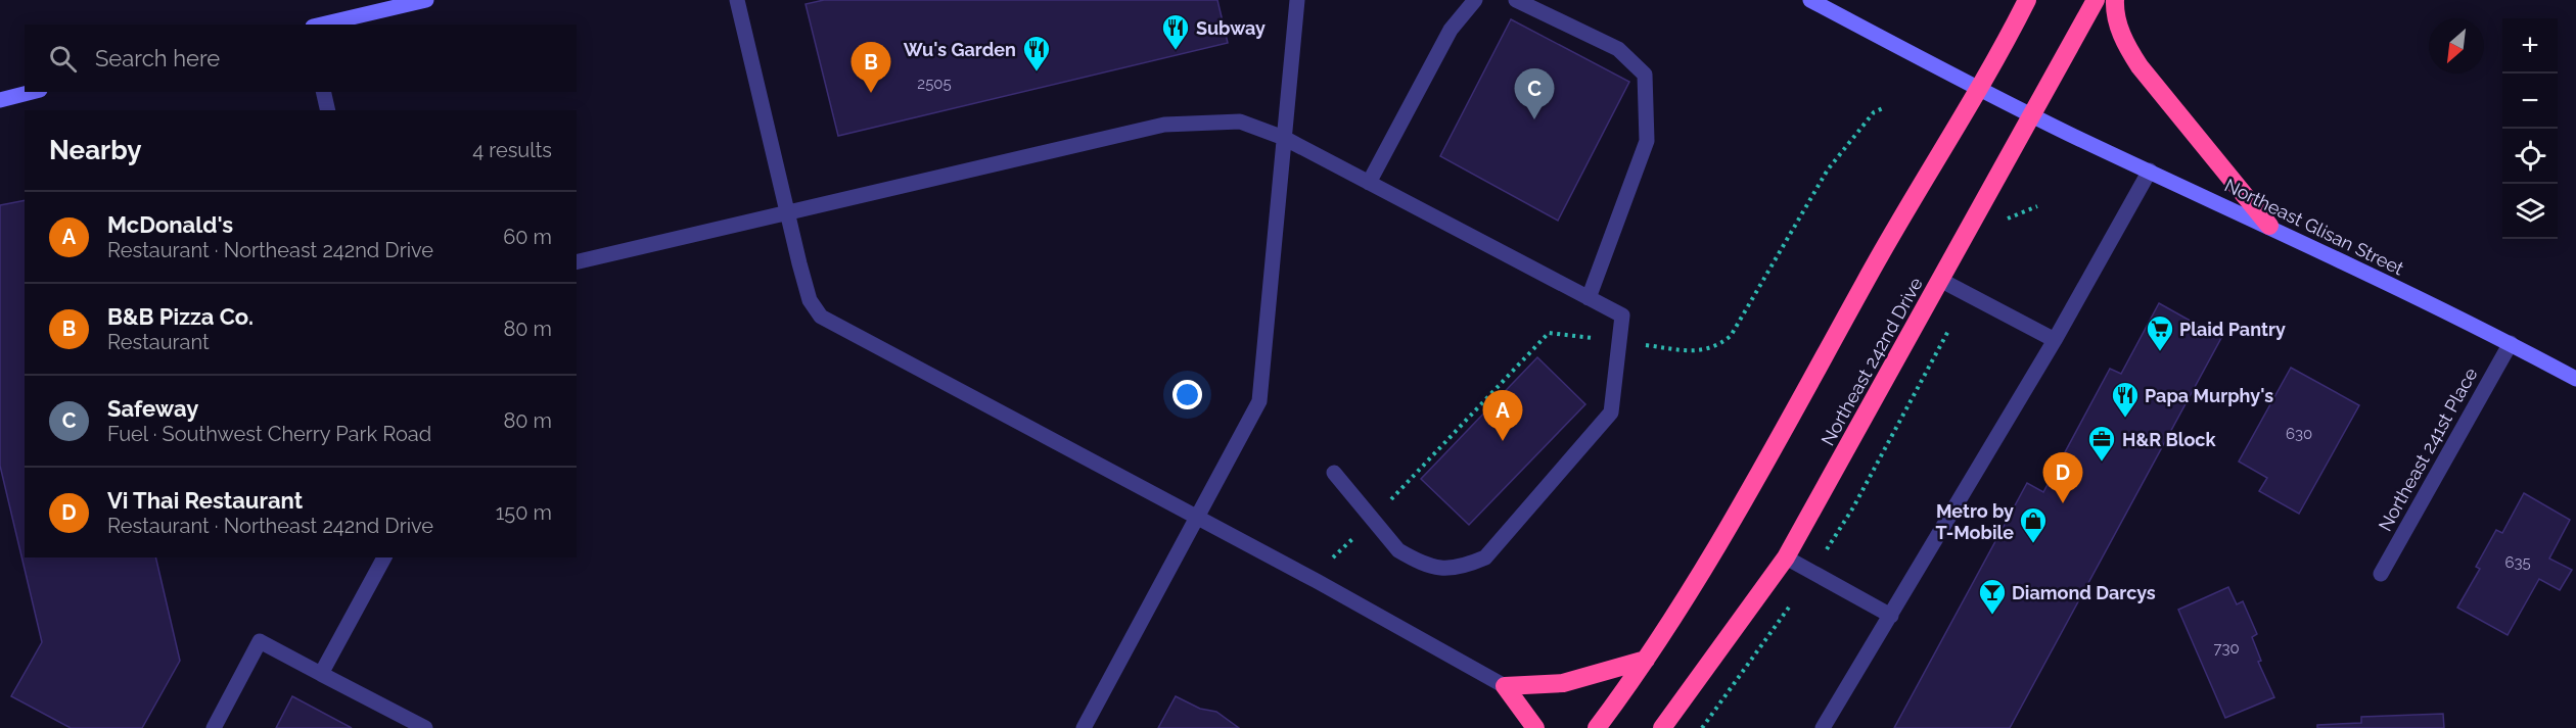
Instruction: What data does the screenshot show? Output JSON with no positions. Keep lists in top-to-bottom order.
{
  "streets": {
    "highway": ["Northeast 242nd Drive"],
    "main road": ["Northeast Glisan Street"],
    "street": ["Northeast 241st Place"]
  },
  "crossings": [
    ["Northeast Glisan Street", "Northeast 242nd Drive"],
    ["Northeast Glisan Street", "Northeast 241st Place"]
  ],
  "places": {
    "restaurant": ["Subway", "Wu's Garden", "Papa Murphy's"],
    "supermarket": ["Plaid Pantry"],
    "office": ["H&R Block"],
    "shop": ["Metro by T-Mobile"],
    "bar": ["Diamond Darcys"]
  },
  "house_numbers": [
    "2505",
    "630",
    "635",
    "730"
  ],
  "north": "bottom left",
  "page": {
    "map_buttons": ["+", "−"],
    "search": "Search here",
    "pins": [
      "B",
      "C",
      "A",
      "D"
    ],
    "heading": ["Nearby", "4 results"],
    "list": [
      {
        "mark": "A",
        "name": "McDonald's",
        "note": "Restaurant · Northeast 242nd Drive",
        "value": "60 m"
      },
      {
        "mark": "B",
        "name": "B&B Pizza Co.",
        "note": "Restaurant",
        "value": "80 m"
      },
      {
        "mark": "C",
        "name": "Safeway",
        "note": "Fuel · Southwest Cherry Park Road",
        "value": "80 m"
      },
      {
        "mark": "D",
        "name": "Vi Thai Restaurant",
        "note": "Restaurant · Northeast 242nd Drive",
        "value": "150 m"
      }
    ]
  }
}
